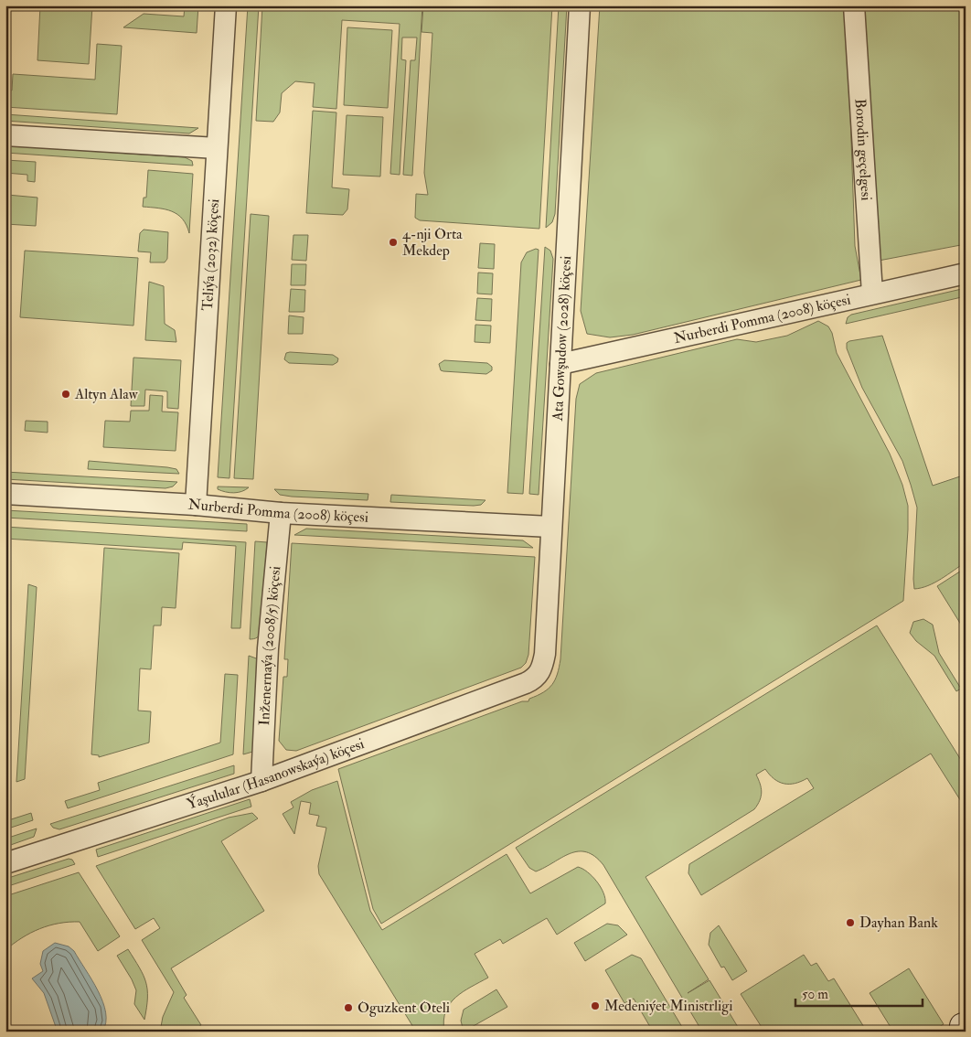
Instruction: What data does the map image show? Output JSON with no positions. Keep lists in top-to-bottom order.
{
  "streets": {
    "street": [
      "Borodin geçelgesi",
      "Teliýa (2032) köçesi",
      "Nurberdi Pomma (2008) köçesi",
      "Ata Gowşudow (2028) köçesi",
      "Inženernaýa (2008/5) köçesi",
      "Ýaşulular (Hasanowskaýa) köçesi"
    ]
  },
  "crossings": [
    ["Borodin geçelgesi", "Nurberdi Pomma (2008) köçesi"],
    ["Teliýa (2032) köçesi", "Nurberdi Pomma (2008) köçesi"],
    ["Nurberdi Pomma (2008) köçesi", "Ata Gowşudow (2028) köçesi"],
    ["Nurberdi Pomma (2008) köçesi", "Inženernaýa (2008/5) köçesi"],
    ["Ata Gowşudow (2028) köçesi", "Ýaşulular (Hasanowskaýa) köçesi"],
    ["Inženernaýa (2008/5) köçesi", "Ýaşulular (Hasanowskaýa) köçesi"]
  ],
  "places": [
    "4-nji Orta Mekdep",
    "Altyn Alaw",
    "Dayhan Bank",
    "Medeniýet Ministrligi",
    "Oguzkent Oteli"
  ],
  "scale_bar": "50 m"
}
